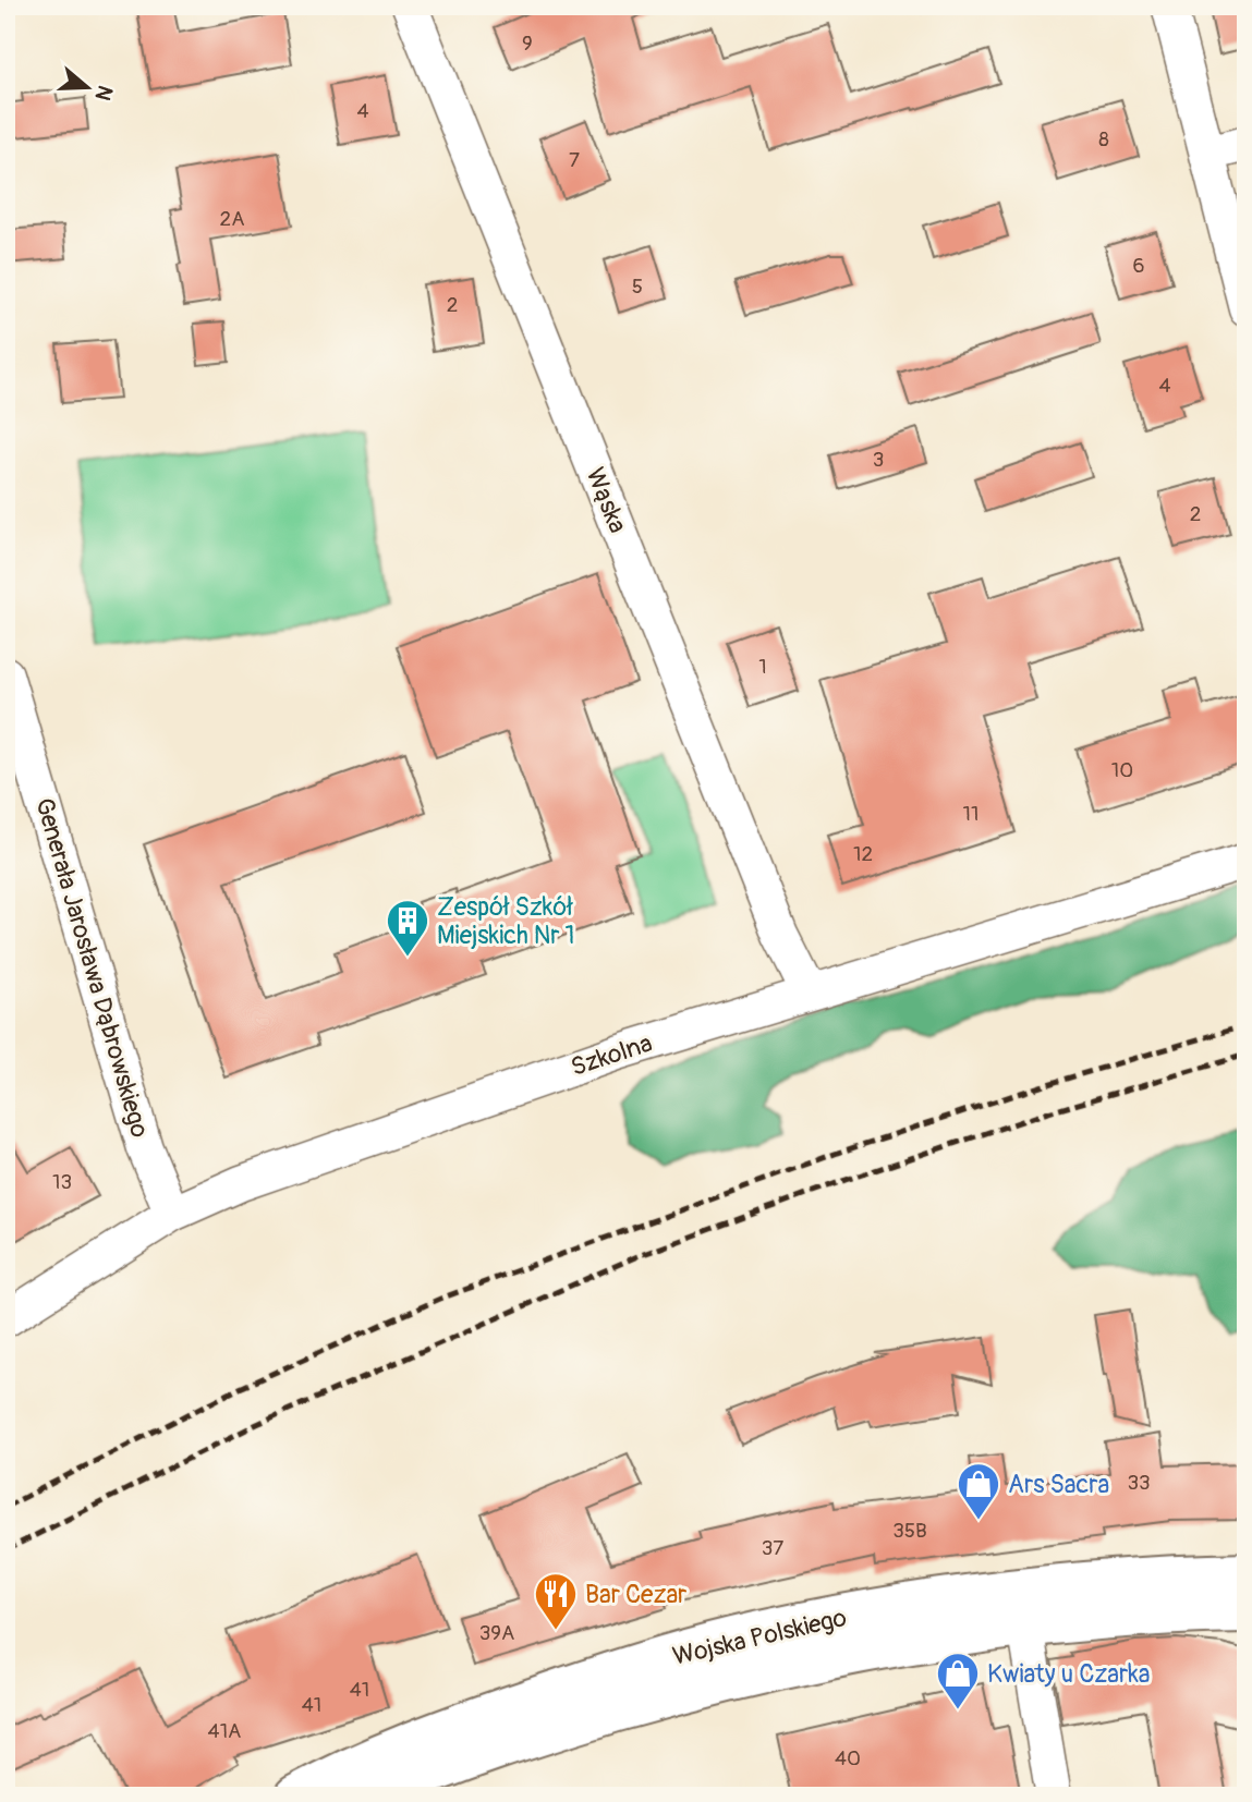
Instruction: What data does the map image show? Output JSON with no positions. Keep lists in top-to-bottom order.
{
  "streets": {
    "main road": ["Wojska Polskiego"],
    "street": ["Wąska", "Generała Jarosława Dąbrowskiego", "Szkolna"]
  },
  "crossings": [
    ["Wąska", "Szkolna"],
    ["Generała Jarosława Dąbrowskiego", "Szkolna"]
  ],
  "places": {
    "building": ["Zespół Szkół Miejskich Nr 1"],
    "shop": ["Ars Sacra", "Kwiaty u Czarka"],
    "restaurant": ["Bar Cezar"]
  },
  "house_numbers": [
    "9",
    "4",
    "8",
    "7",
    "2A",
    "6",
    "5",
    "2",
    "4",
    "3",
    "2",
    "1",
    "10",
    "11",
    "12",
    "13",
    "33",
    "35B",
    "37",
    "39A",
    "41",
    "41",
    "41A",
    "40"
  ],
  "north": "right"
}
